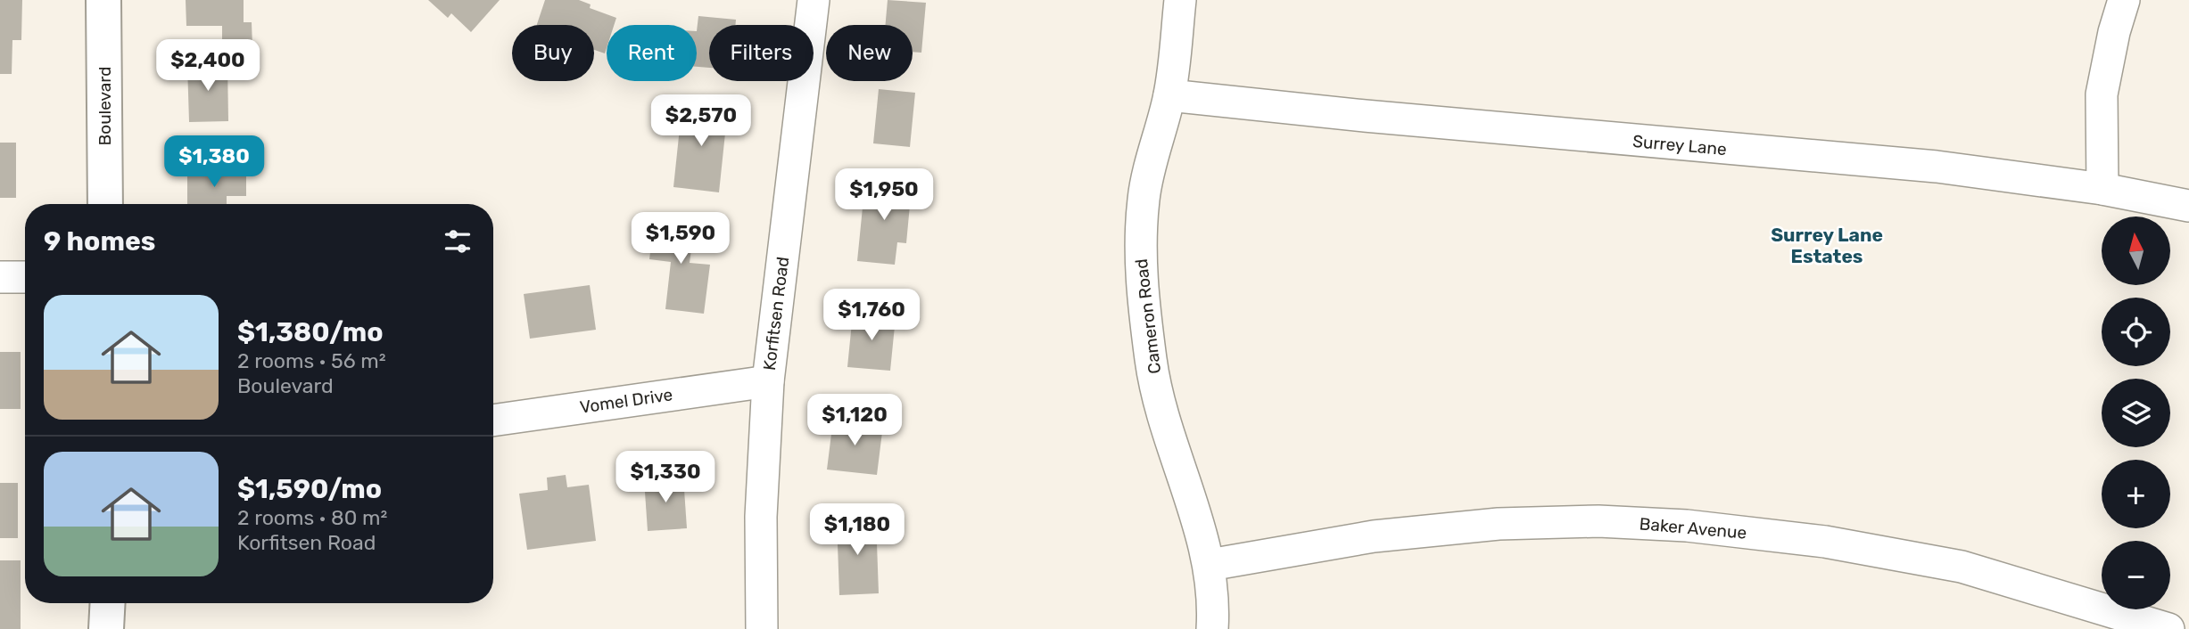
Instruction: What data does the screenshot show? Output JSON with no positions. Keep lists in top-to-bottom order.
{
  "streets": {
    "street": [
      "Boulevard",
      "Surrey Lane",
      "Korfitsen Road",
      "Cameron Road",
      "Vomel Drive",
      "Baker Avenue"
    ]
  },
  "crossings": [
    ["Surrey Lane", "Cameron Road"],
    ["Korfitsen Road", "Vomel Drive"],
    ["Cameron Road", "Baker Avenue"]
  ],
  "districts": ["Surrey Lane Estates"],
  "north": "top",
  "page": {
    "chip": [
      "Buy",
      "Rent",
      "Filters",
      "New"
    ],
    "price": [
      "$2,400",
      "$2,570",
      "$1,380",
      "$1,950",
      "$1,590",
      "$1,760",
      "$1,120",
      "$1,330",
      "$1,180"
    ],
    "heading": "9 homes",
    "map_buttons": ["+", "−"],
    "list": [
      {
        "name": "$1,380/mo",
        "note": "2 rooms · 56 m² · Boulevard"
      },
      {
        "name": "$1,590/mo",
        "note": "2 rooms · 80 m² · Korfitsen Road"
      }
    ]
  }
}
